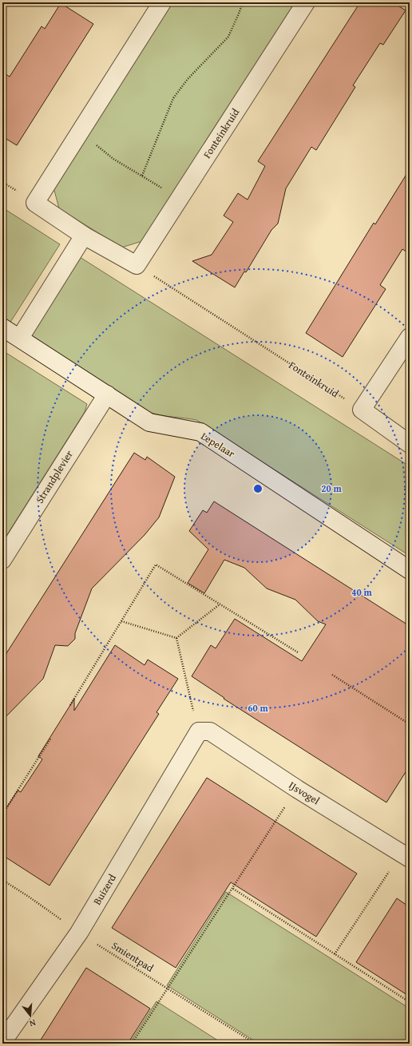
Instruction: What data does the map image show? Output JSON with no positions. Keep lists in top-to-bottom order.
{
  "streets": {
    "street": [
      "Fonteinkruid",
      "Lepelaar",
      "Strandplevier",
      "IJsvogel",
      "Buizerd"
    ],
    "path": ["Smientpad"]
  },
  "crossings": [
    ["Lepelaar", "Strandplevier"],
    ["IJsvogel", "Buizerd"],
    ["Buizerd", "Smientpad"]
  ],
  "north": "bottom",
  "rings": ["20 m", "40 m", "60 m"]
}
